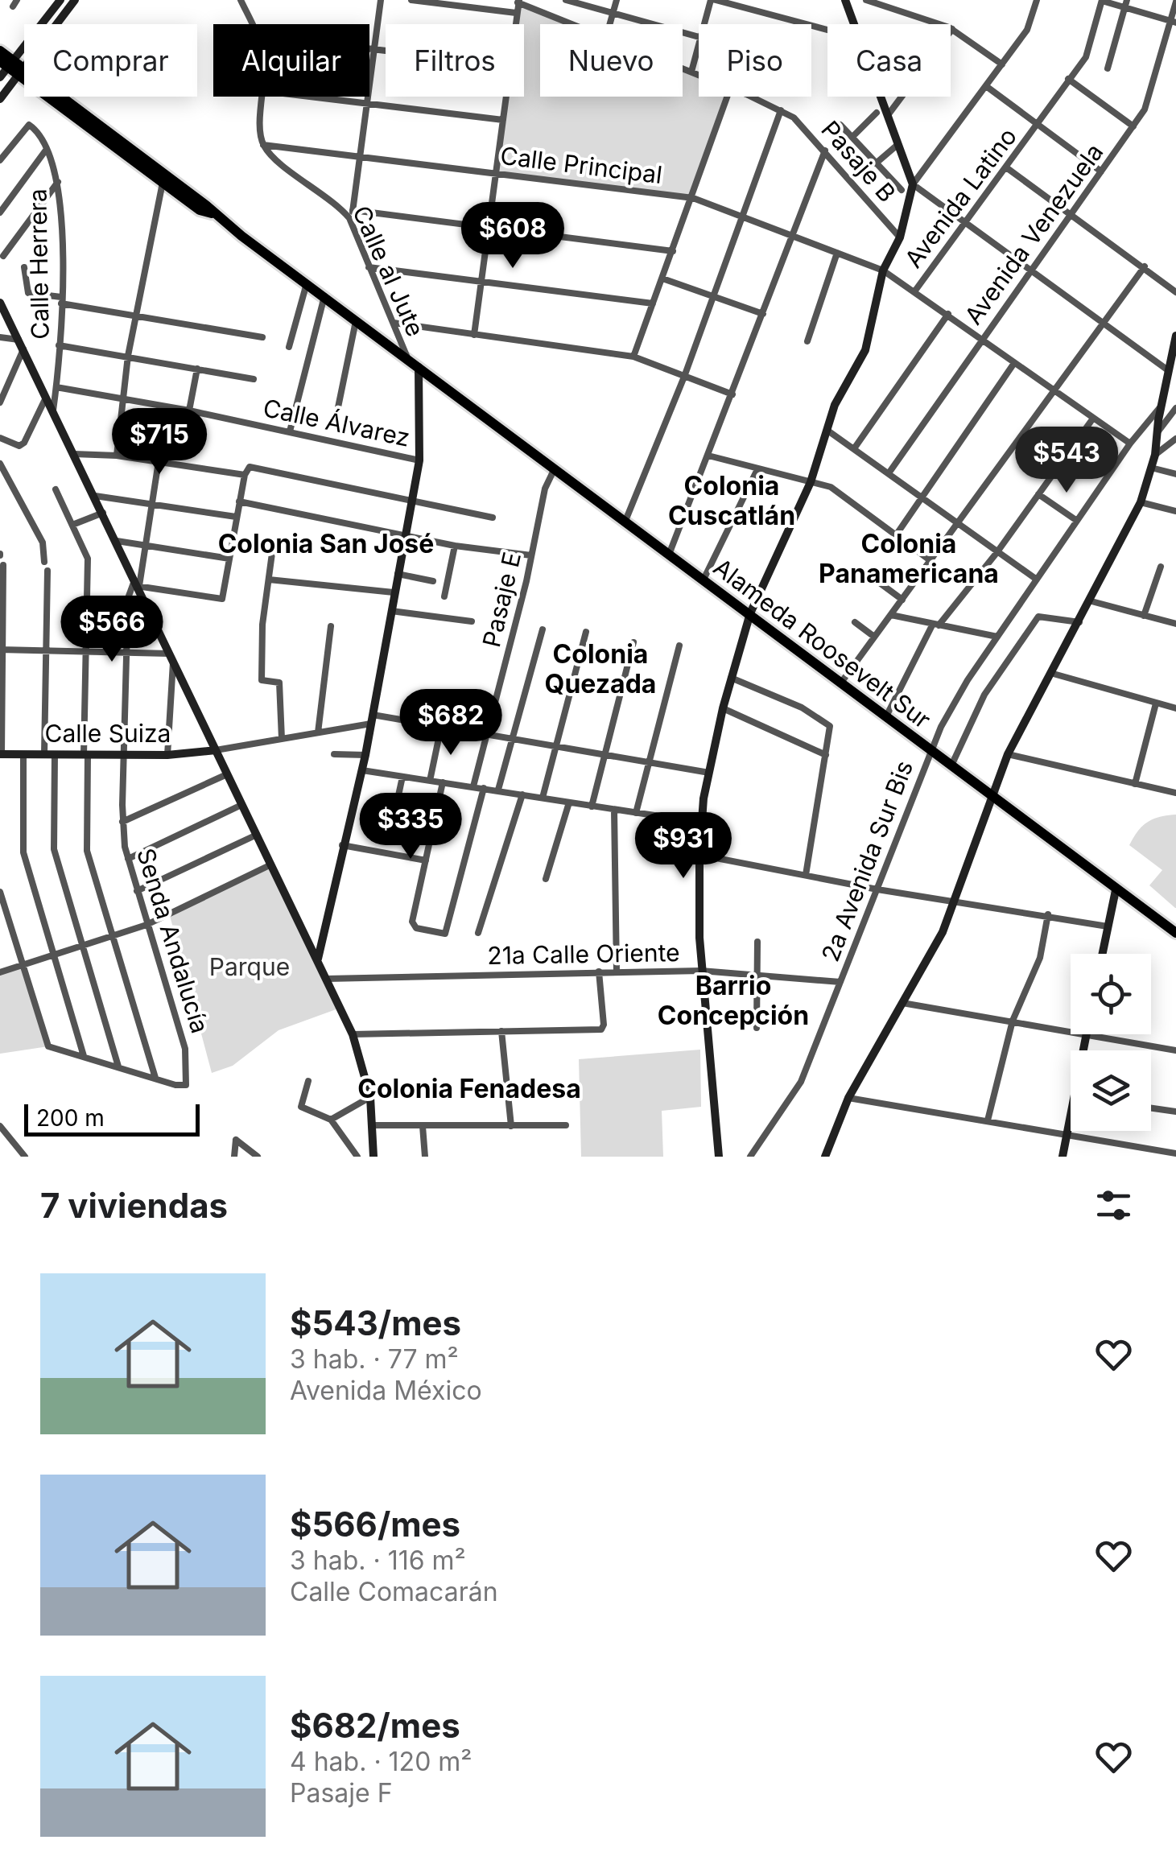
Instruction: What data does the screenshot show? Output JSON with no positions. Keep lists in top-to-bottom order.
{
  "streets": {
    "highway": ["Alameda Roosevelt Sur"],
    "street": [
      "Pasaje B",
      "Calle Principal",
      "Avenida Latino",
      "Avenida Venezuela",
      "Calle Herrera",
      "Calle al Jute",
      "Calle Álvarez",
      "Pasaje E",
      "Calle Suiza",
      "2a Avenida Sur Bis",
      "Senda Andalucía",
      "21a Calle Oriente"
    ]
  },
  "crossings": [
    ["Calle Principal", "Avenida Latino"],
    ["Calle Principal", "Avenida Venezuela"],
    ["Calle Principal", "Calle al Jute"],
    ["Calle Principal", "2a Avenida Sur Bis"],
    ["Calle Herrera", "Calle Álvarez"],
    ["Calle al Jute", "Alameda Roosevelt Sur"],
    ["Pasaje E", "Alameda Roosevelt Sur"],
    ["Alameda Roosevelt Sur", "2a Avenida Sur Bis"],
    ["Calle Suiza", "Senda Andalucía"],
    ["2a Avenida Sur Bis", "21a Calle Oriente"]
  ],
  "districts": [
    "Colonia Cuscatlán",
    "Colonia San José",
    "Colonia Panamericana",
    "Colonia Quezada",
    "Barrio Concepción",
    "Colonia Fenadesa"
  ],
  "parks": ["Parque"],
  "scale_bar": "200 m",
  "page": {
    "chip": [
      "Comprar",
      "Alquilar",
      "Filtros",
      "Nuevo",
      "Piso",
      "Casa"
    ],
    "price": [
      "$608",
      "$715",
      "$543",
      "$566",
      "$682",
      "$335",
      "$931"
    ],
    "scale": "200 m",
    "heading": "7 viviendas",
    "list": [
      {
        "name": "$543/mes",
        "note": "3 hab. · 77 m² · Avenida México"
      },
      {
        "name": "$566/mes",
        "note": "3 hab. · 116 m² · Calle Comacarán"
      },
      {
        "name": "$682/mes",
        "note": "4 hab. · 120 m² · Pasaje F"
      }
    ]
  }
}
